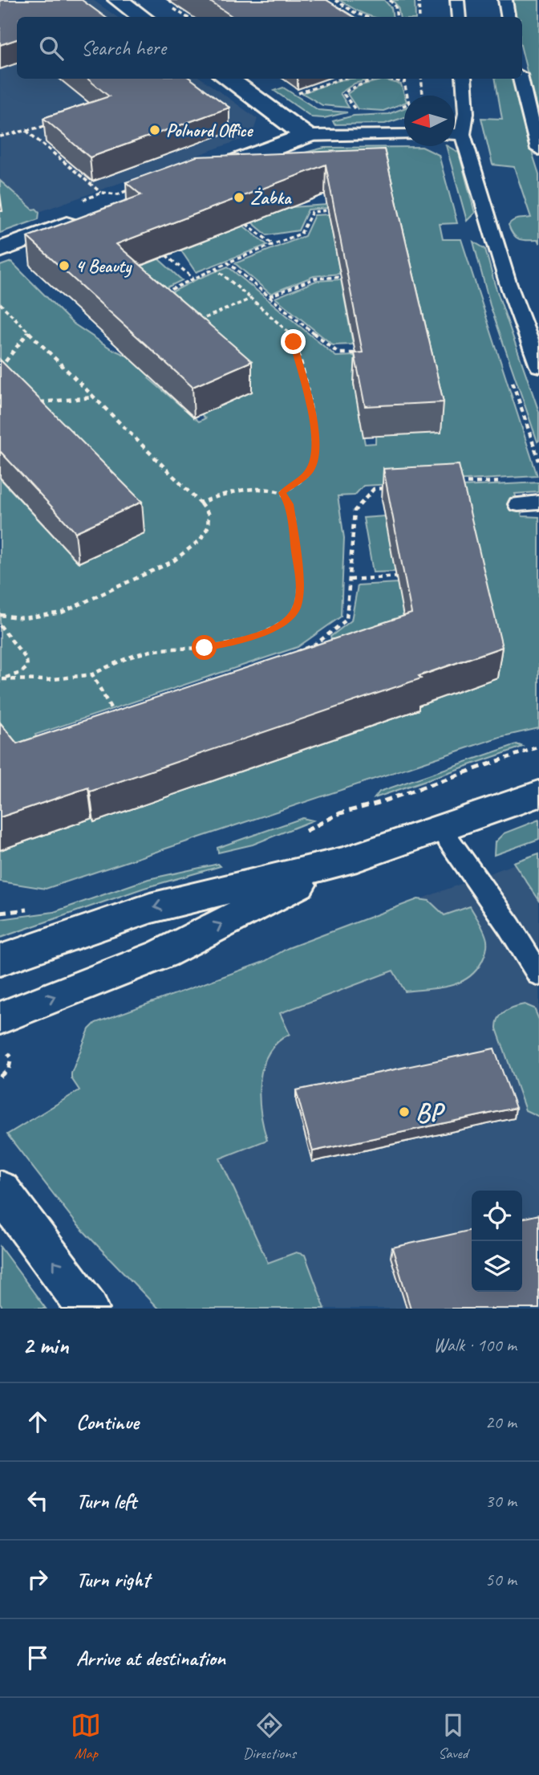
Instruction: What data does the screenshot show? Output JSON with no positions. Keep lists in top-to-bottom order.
{
  "places": [
    "Polnord Office",
    "Żabka",
    "4 Beauty",
    "BP"
  ],
  "north": "left",
  "page": {
    "search": "Search here",
    "heading": ["2 min", "Walk · 100 m"],
    "list": [
      ["Continue", "20 m"],
      ["Turn left", "30 m"],
      ["Turn right", "50 m"],
      "Arrive at destination"
    ],
    "nav": ["Map", "Directions", "Saved"]
  }
}
